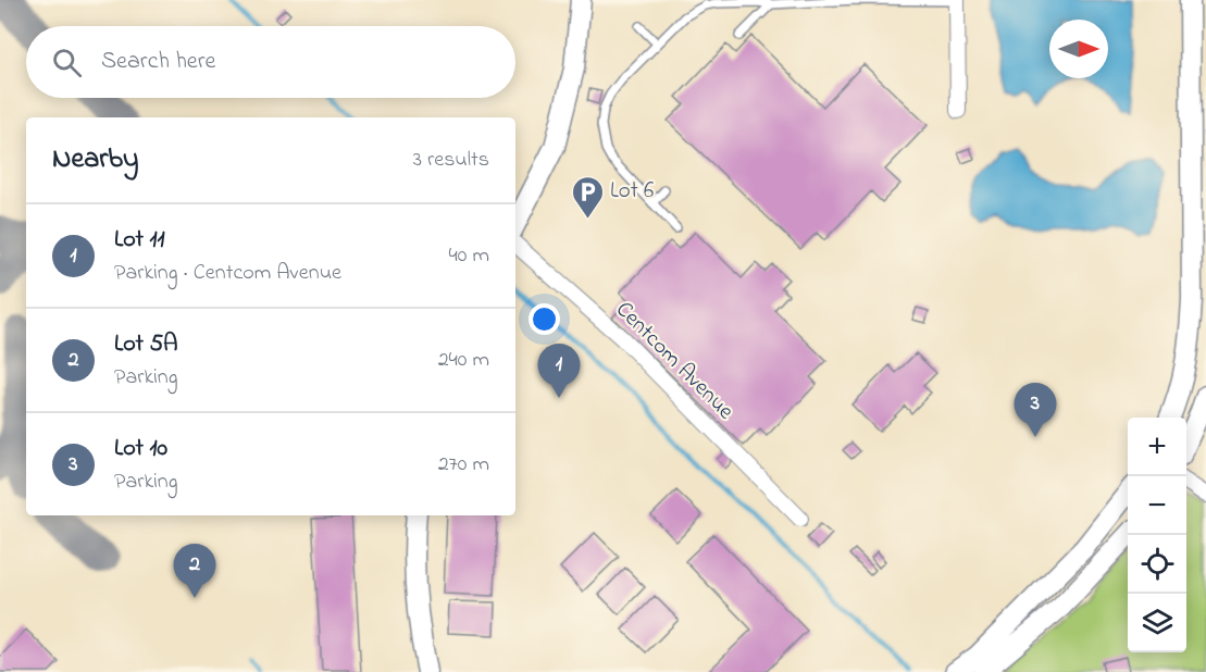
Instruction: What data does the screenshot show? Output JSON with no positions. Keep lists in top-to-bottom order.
{
  "streets": {
    "street": ["Centcom Avenue"]
  },
  "places": {
    "parking": ["Lot 6"]
  },
  "north": "right",
  "page": {
    "search": "Search here",
    "heading": ["Nearby", "3 results"],
    "list": [
      {
        "mark": "1",
        "name": "Lot 11",
        "note": "Parking · Centcom Avenue",
        "value": "40 m"
      },
      {
        "mark": "2",
        "name": "Lot 5A",
        "note": "Parking",
        "value": "240 m"
      },
      {
        "mark": "3",
        "name": "Lot 10",
        "note": "Parking",
        "value": "270 m"
      }
    ],
    "pins": ["1", "3", "2"],
    "map_buttons": ["+", "−"]
  }
}
